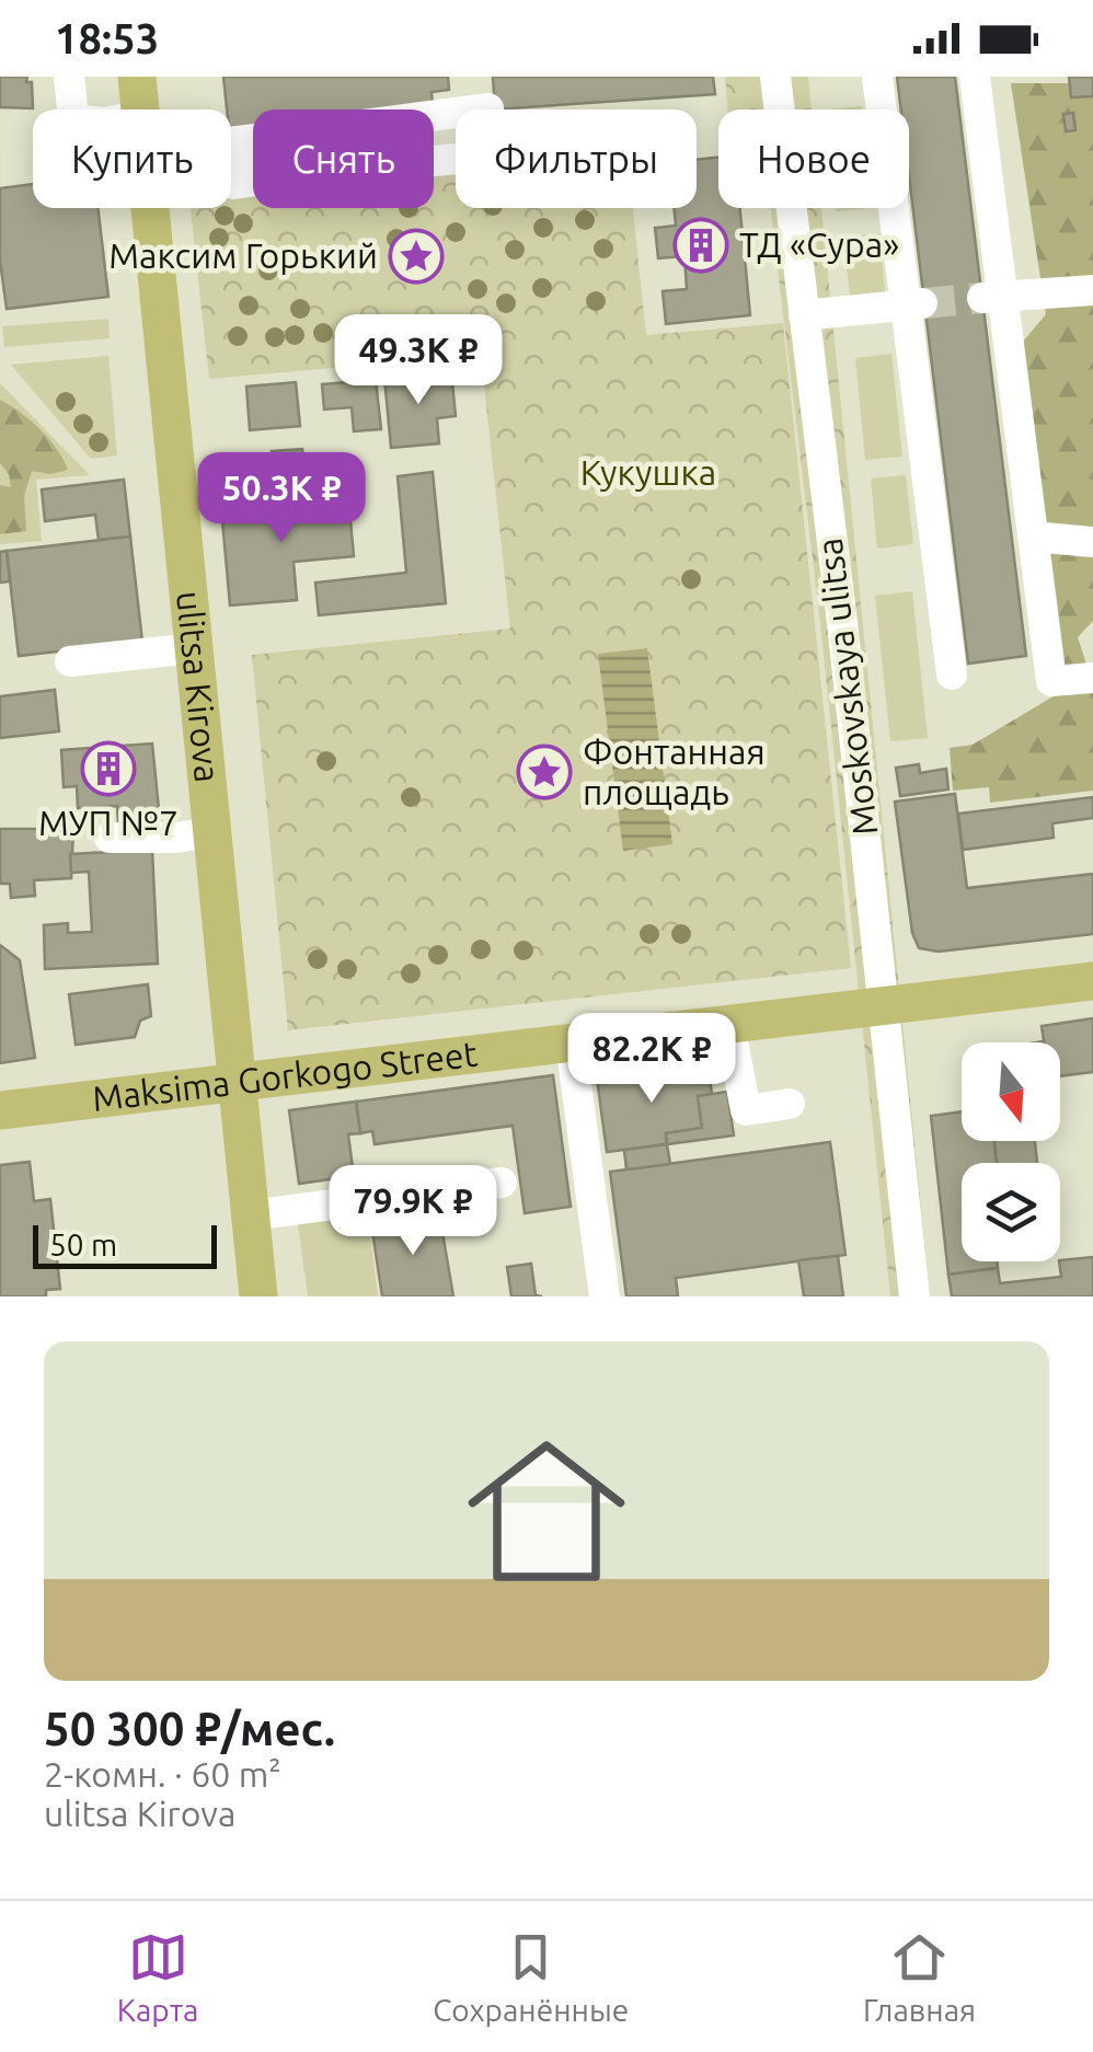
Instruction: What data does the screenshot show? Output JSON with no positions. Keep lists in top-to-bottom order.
{
  "streets": {
    "main road": ["ulitsa Kirova", "Maksima Gorkogo Street"],
    "street": ["Moskovskaya ulitsa"]
  },
  "crossings": [
    ["ulitsa Kirova", "Maksima Gorkogo Street"],
    ["Moskovskaya ulitsa", "Maksima Gorkogo Street"]
  ],
  "parks": ["Кукушка"],
  "places": {
    "building": ["ТД «Сура»", "МУП №7"],
    "place": ["Максим Горький", "Фонтанная площадь"]
  },
  "scale_bar": "50 m",
  "north": "bottom",
  "page": {
    "status": "18:53",
    "chip": [
      "Купить",
      "Снять",
      "Фильтры",
      "Новое"
    ],
    "price": [
      "49.3K ₽",
      "50.3K ₽",
      "82.2K ₽",
      "79.9K ₽"
    ],
    "scale": "50 m",
    "list": [
      {
        "name": "50 300 ₽/мес.",
        "note": "2-комн. · 60 m² · ulitsa Kirova"
      }
    ],
    "tabs": ["Карта", "Сохранённые", "Главная"]
  }
}
